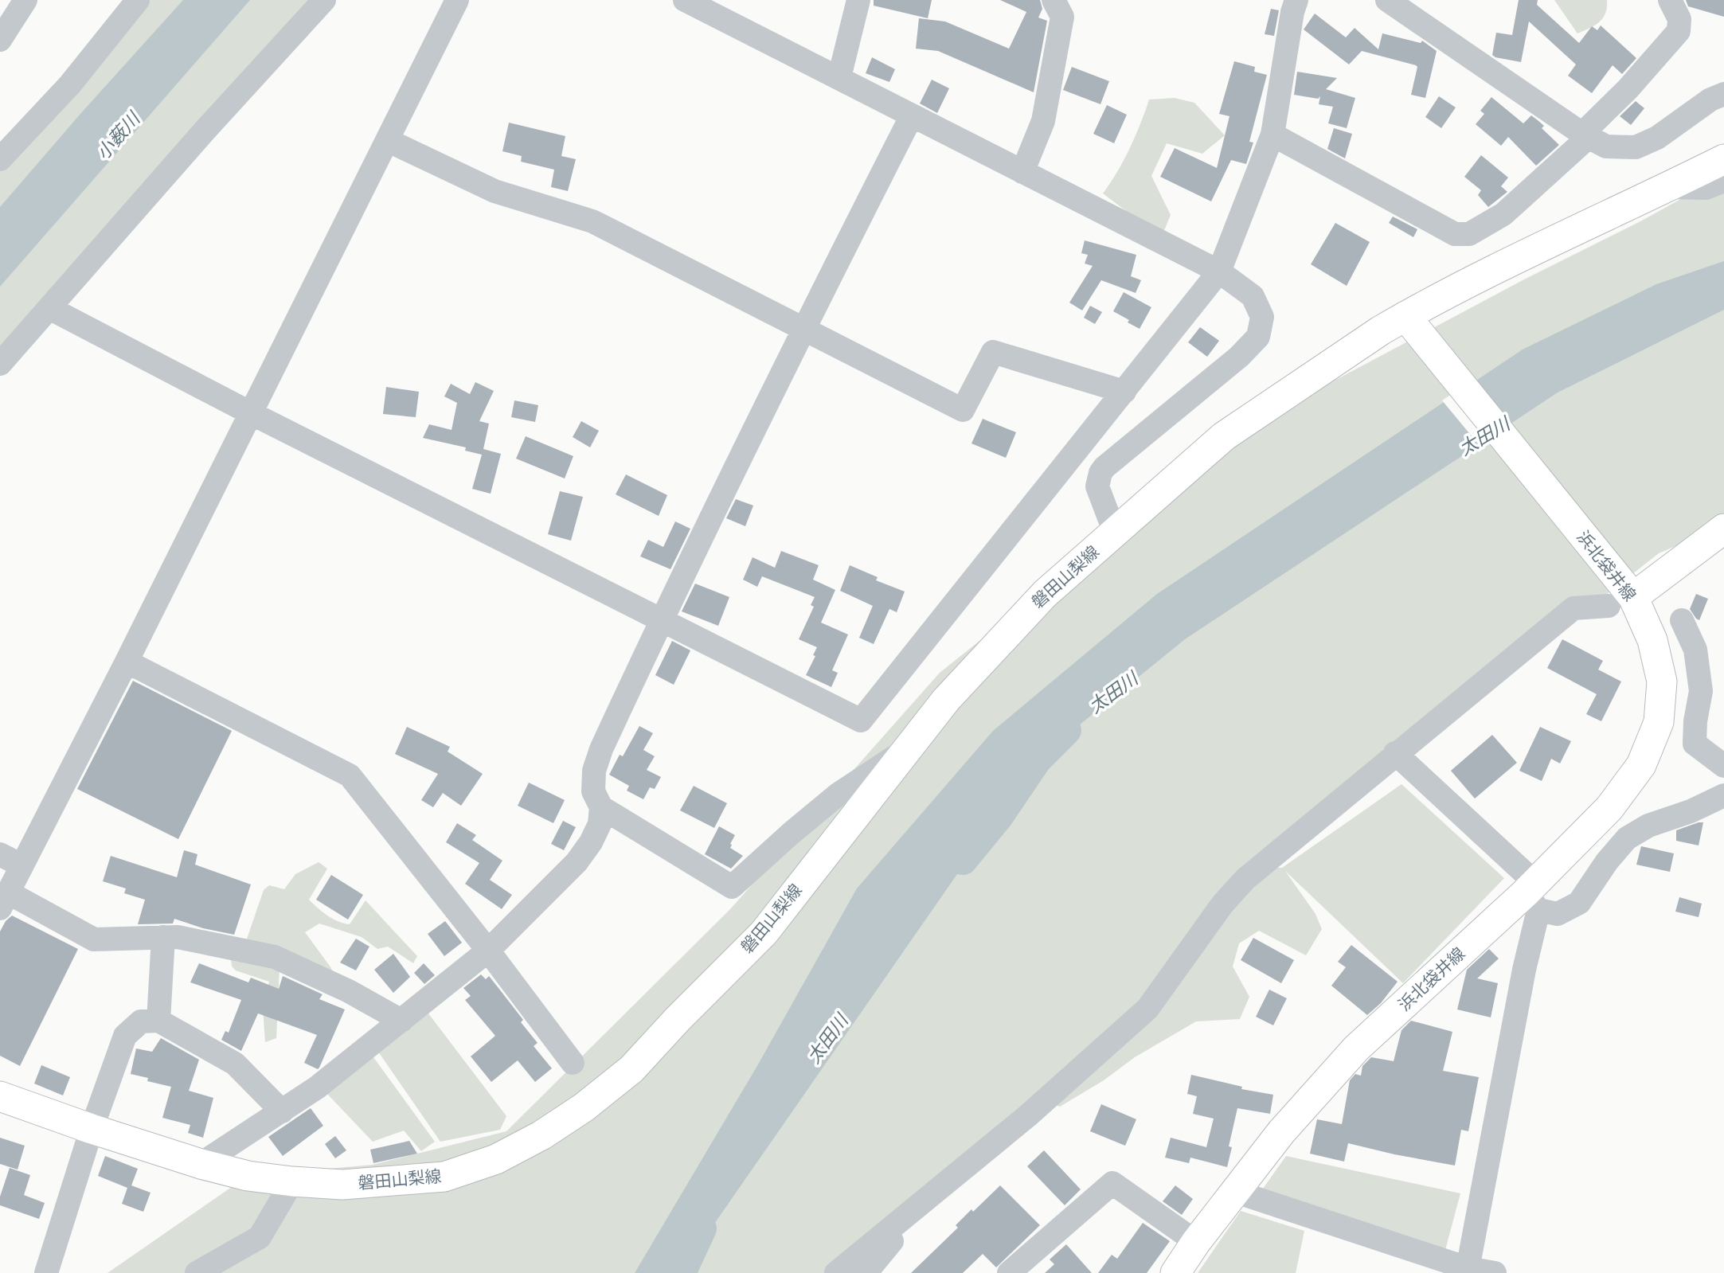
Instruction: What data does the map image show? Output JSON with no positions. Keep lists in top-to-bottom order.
{
  "streets": {
    "main road": ["浜北袋井線", "磐田山梨線"]
  },
  "crossings": [
    ["浜北袋井線", "磐田山梨線"]
  ],
  "water": ["小薮川", "太田川"]
}
